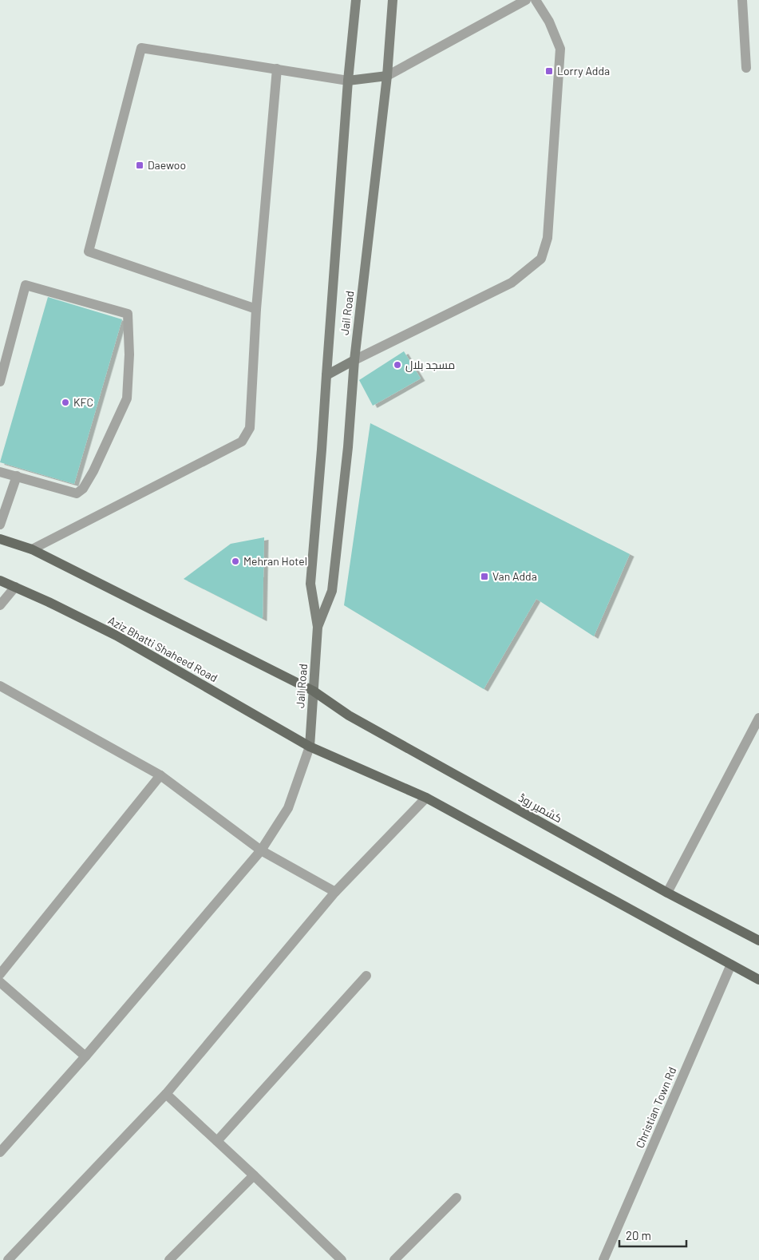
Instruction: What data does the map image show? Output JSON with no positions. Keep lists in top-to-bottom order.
{
  "streets": {
    "main road": ["Jail Road", "Aziz Bhatti Shaheed Road", "کشمیر روڈ"],
    "street": ["Christian Town Rd"]
  },
  "crossings": [
    ["Jail Road", "Aziz Bhatti Shaheed Road"],
    ["Jail Road", "کشمیر روڈ"]
  ],
  "places": {
    "transit": ["Lorry Adda", "Daewoo", "Van Adda"],
    "other": ["مسجد بلال", "KFC", "Mehran Hotel"]
  },
  "scale_bar": "20 m"
}
